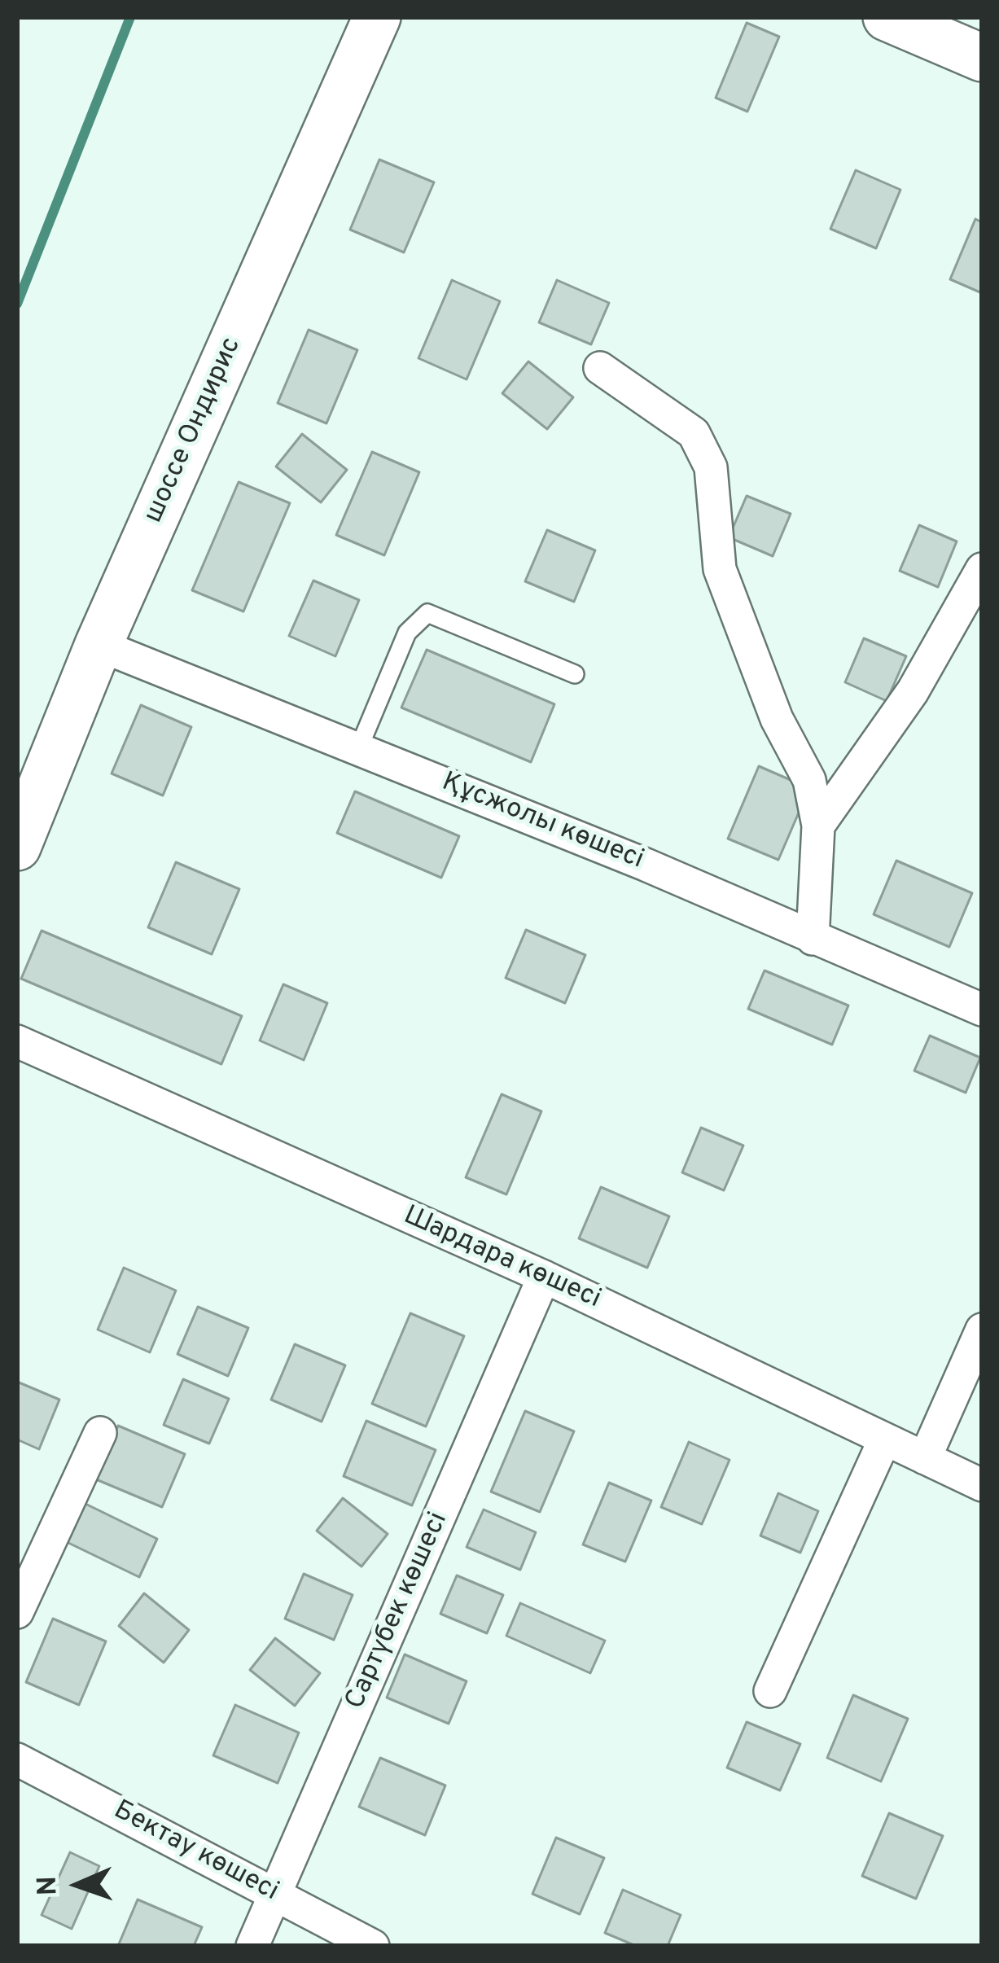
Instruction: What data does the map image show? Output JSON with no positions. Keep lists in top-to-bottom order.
{
  "streets": {
    "main road": ["шоссе Ондирис"],
    "street": [
      "Құсжолы көшесі",
      "Шардара көшесі",
      "Сартүбек көшесі",
      "Бектау көшесі"
    ]
  },
  "crossings": [
    ["шоссе Ондирис", "Құсжолы көшесі"],
    ["Шардара көшесі", "Сартүбек көшесі"],
    ["Сартүбек көшесі", "Бектау көшесі"]
  ],
  "north": "left"
}
